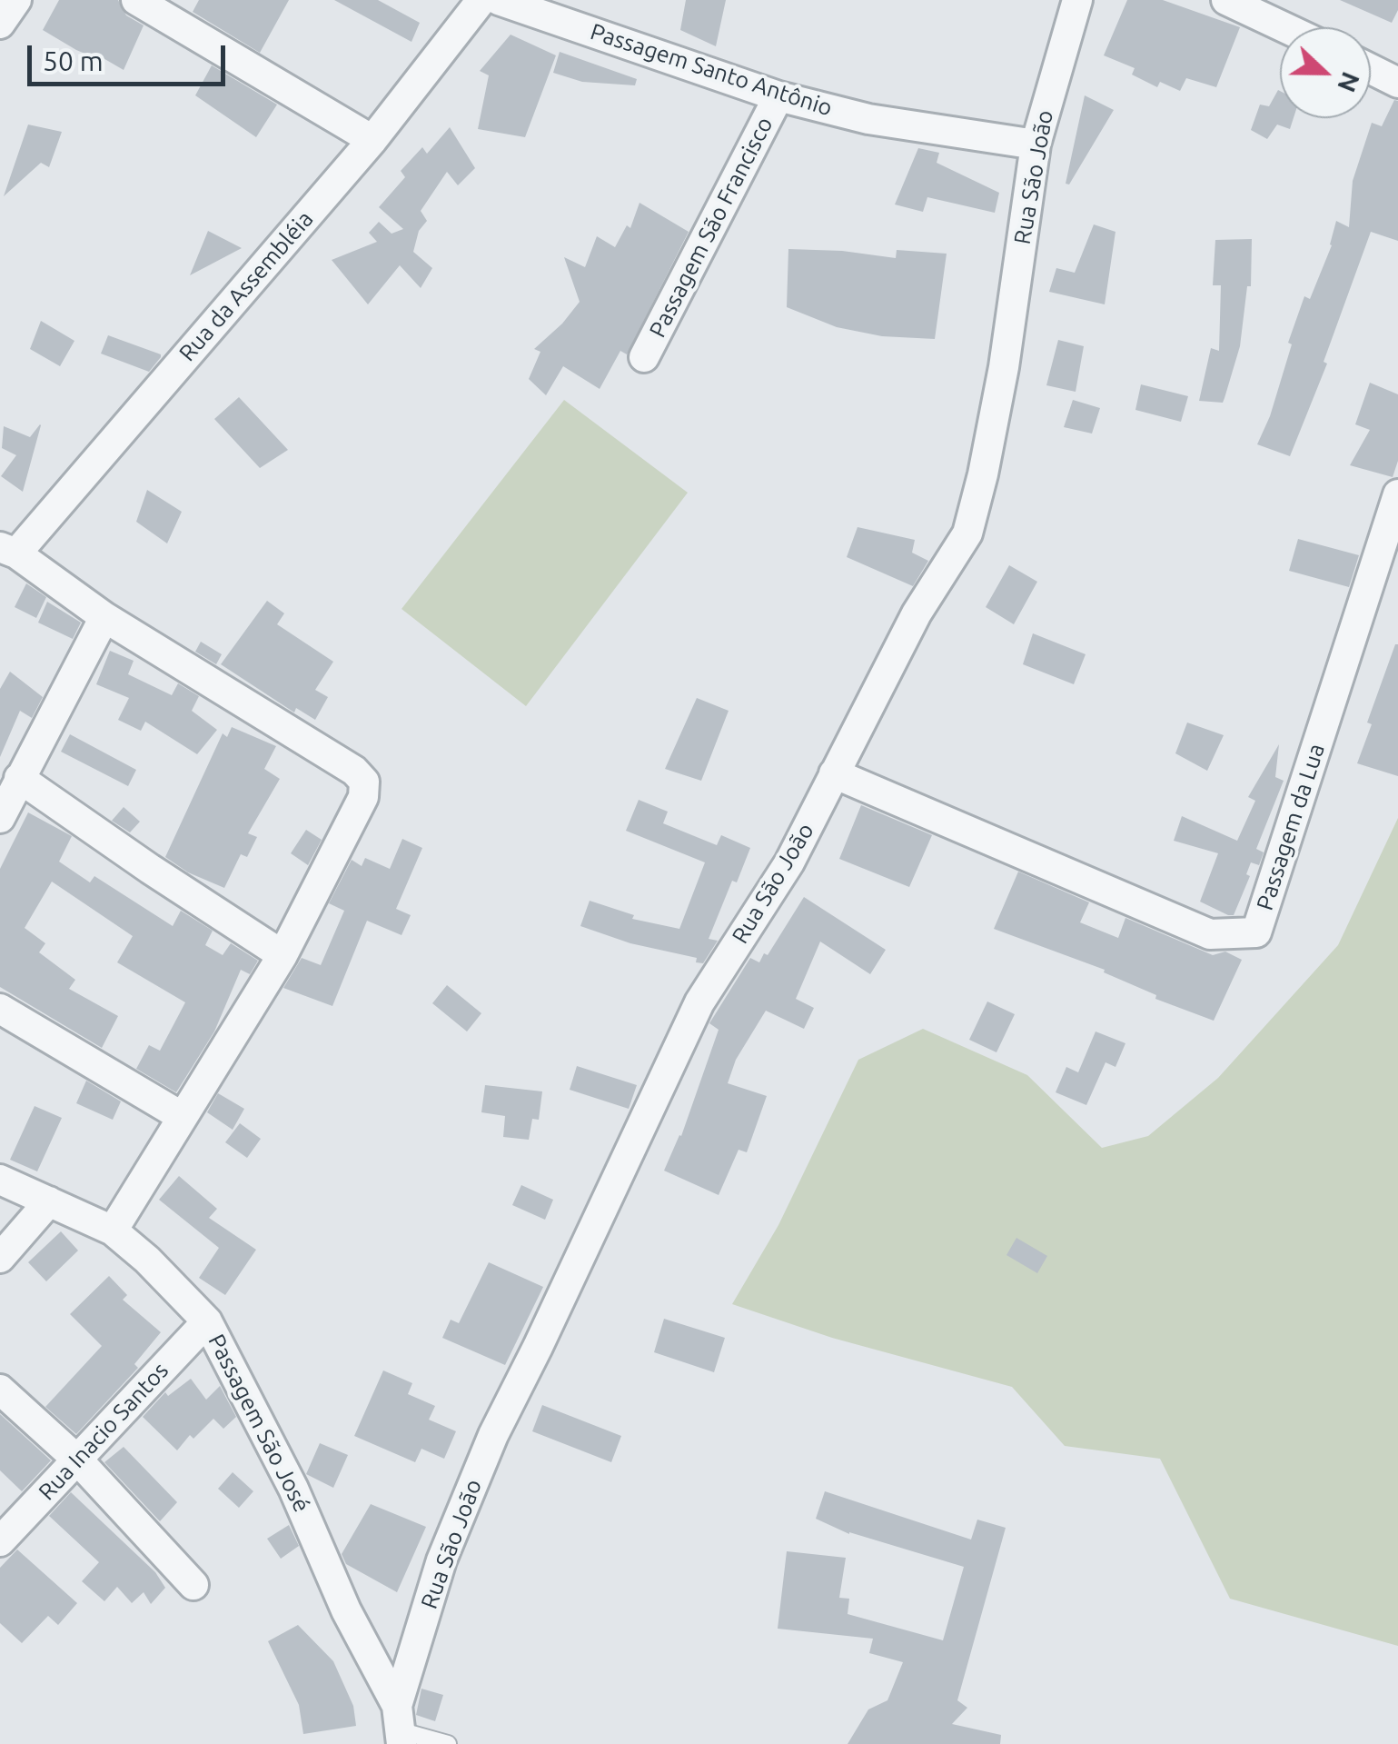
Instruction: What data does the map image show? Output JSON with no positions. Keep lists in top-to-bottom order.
{
  "streets": {
    "street": [
      "Passagem Santo Antônio",
      "Rua São João",
      "Passagem São Francisco",
      "Rua da Assembléia",
      "Passagem da Lua",
      "Passagem São José",
      "Rua Inacio Santos"
    ]
  },
  "crossings": [
    ["Passagem Santo Antônio", "Rua São João"],
    ["Passagem Santo Antônio", "Passagem São Francisco"],
    ["Rua São João", "Passagem da Lua"],
    ["Rua São João", "Passagem São José"],
    ["Passagem São José", "Rua Inacio Santos"]
  ],
  "scale_bar": "50 m",
  "north": "right"
}
